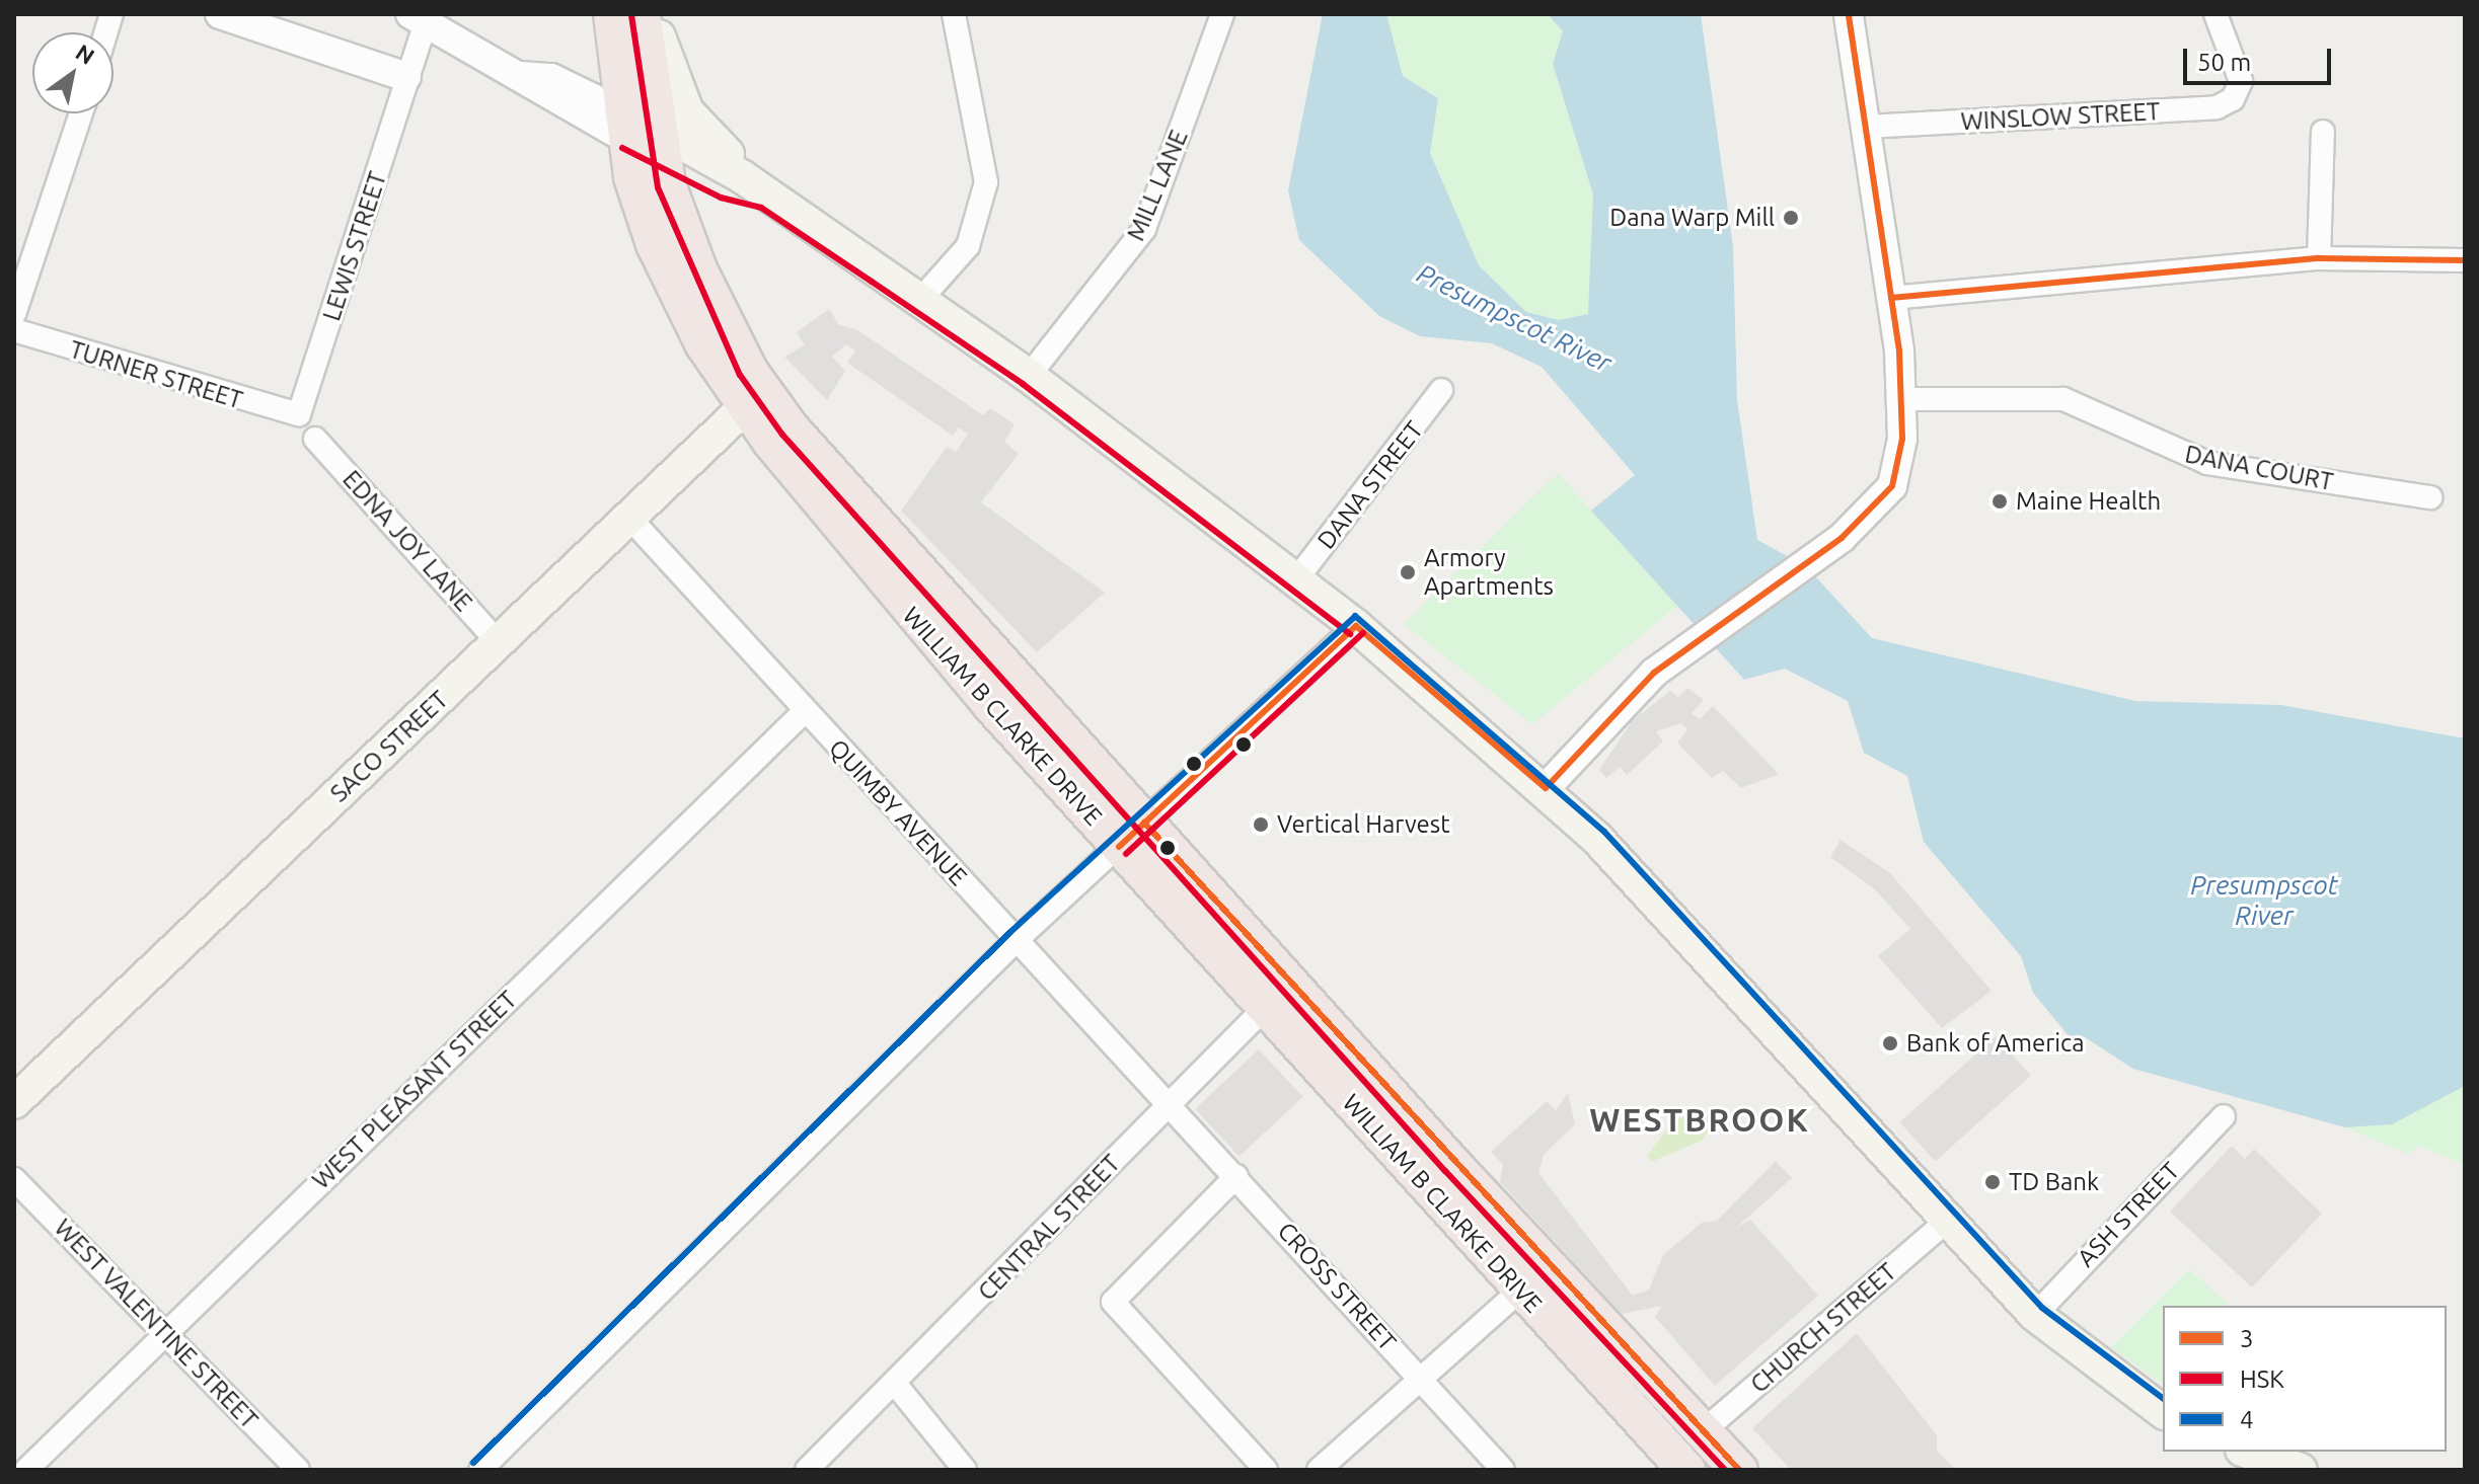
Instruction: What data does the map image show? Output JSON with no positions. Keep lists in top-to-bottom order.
{
  "streets": {
    "highway": ["WILLIAM B CLARKE DRIVE"],
    "main road": ["SACO STREET"],
    "street": [
      "WINSLOW STREET",
      "MILL LANE",
      "LEWIS STREET",
      "TURNER STREET",
      "DANA COURT",
      "DANA STREET",
      "EDNA JOY LANE",
      "QUIMBY AVENUE",
      "WEST PLEASANT STREET",
      "ASH STREET",
      "CENTRAL STREET",
      "CROSS STREET",
      "WEST VALENTINE STREET",
      "CHURCH STREET"
    ]
  },
  "crossings": [
    ["LEWIS STREET", "TURNER STREET"],
    ["EDNA JOY LANE", "SACO STREET"],
    ["WILLIAM B CLARKE DRIVE", "SACO STREET"],
    ["WILLIAM B CLARKE DRIVE", "CENTRAL STREET"],
    ["WILLIAM B CLARKE DRIVE", "CHURCH STREET"],
    ["SACO STREET", "QUIMBY AVENUE"],
    ["QUIMBY AVENUE", "WEST PLEASANT STREET"],
    ["QUIMBY AVENUE", "CENTRAL STREET"],
    ["QUIMBY AVENUE", "CROSS STREET"],
    ["WEST PLEASANT STREET", "WEST VALENTINE STREET"],
    ["CENTRAL STREET", "CROSS STREET"]
  ],
  "districts": ["WESTBROOK"],
  "water": ["Presumpscot River"],
  "places": [
    "Dana Warp Mill",
    "Maine Health",
    "Armory Apartments",
    "Vertical Harvest",
    "Bank of America",
    "TD Bank"
  ],
  "lines": ["transit line 3", "transit line HSK", "transit line 4"],
  "legend": ["3", "HSK", "4"],
  "scale_bar": "50 m",
  "north": "top right"
}
